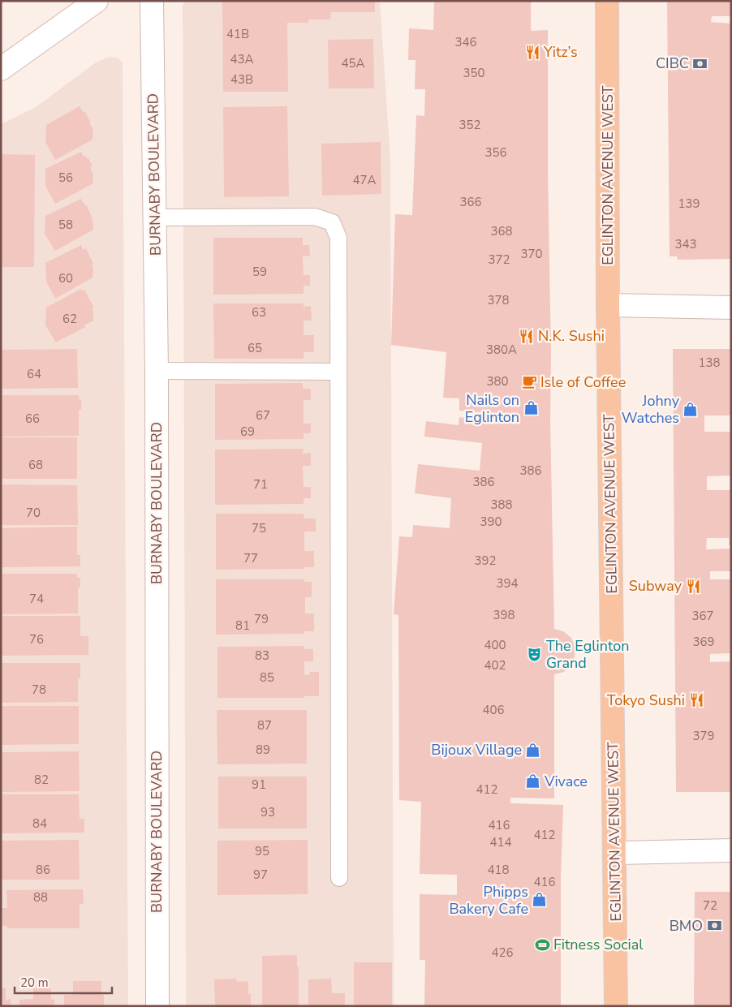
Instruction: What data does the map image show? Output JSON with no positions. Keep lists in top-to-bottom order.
{
  "streets": {
    "main road": ["EGLINTON AVENUE WEST"],
    "street": ["BURNABY BOULEVARD"]
  },
  "places": {
    "restaurant": [
      "Yitz’s",
      "N.K. Sushi",
      "Subway",
      "Tokyo Sushi"
    ],
    "bank": ["CIBC", "BMO"],
    "cafe": ["Isle of Coffee"],
    "shop": [
      "Nails on Eglinton",
      "Johny Watches",
      "Bijoux Village",
      "Vivace",
      "Phipps Bakery Cafe"
    ],
    "theatre": ["The Eglinton Grand"],
    "sports": ["Fitness Social"]
  },
  "house_numbers": [
    "41B",
    "346",
    "43A",
    "45A",
    "350",
    "43B",
    "352",
    "356",
    "56",
    "47A",
    "366",
    "139",
    "58",
    "368",
    "343",
    "370",
    "372",
    "59",
    "60",
    "378",
    "63",
    "62",
    "65",
    "380A",
    "138",
    "64",
    "380",
    "67",
    "66",
    "69",
    "68",
    "386",
    "386",
    "71",
    "388",
    "70",
    "390",
    "75",
    "77",
    "392",
    "394",
    "74",
    "398",
    "367",
    "79",
    "81",
    "76",
    "369",
    "400",
    "83",
    "402",
    "85",
    "78",
    "406",
    "87",
    "379",
    "89",
    "82",
    "91",
    "412",
    "93",
    "84",
    "416",
    "412",
    "414",
    "95",
    "86",
    "418",
    "97",
    "416",
    "88",
    "72",
    "426"
  ],
  "scale_bar": "20 m"
}
